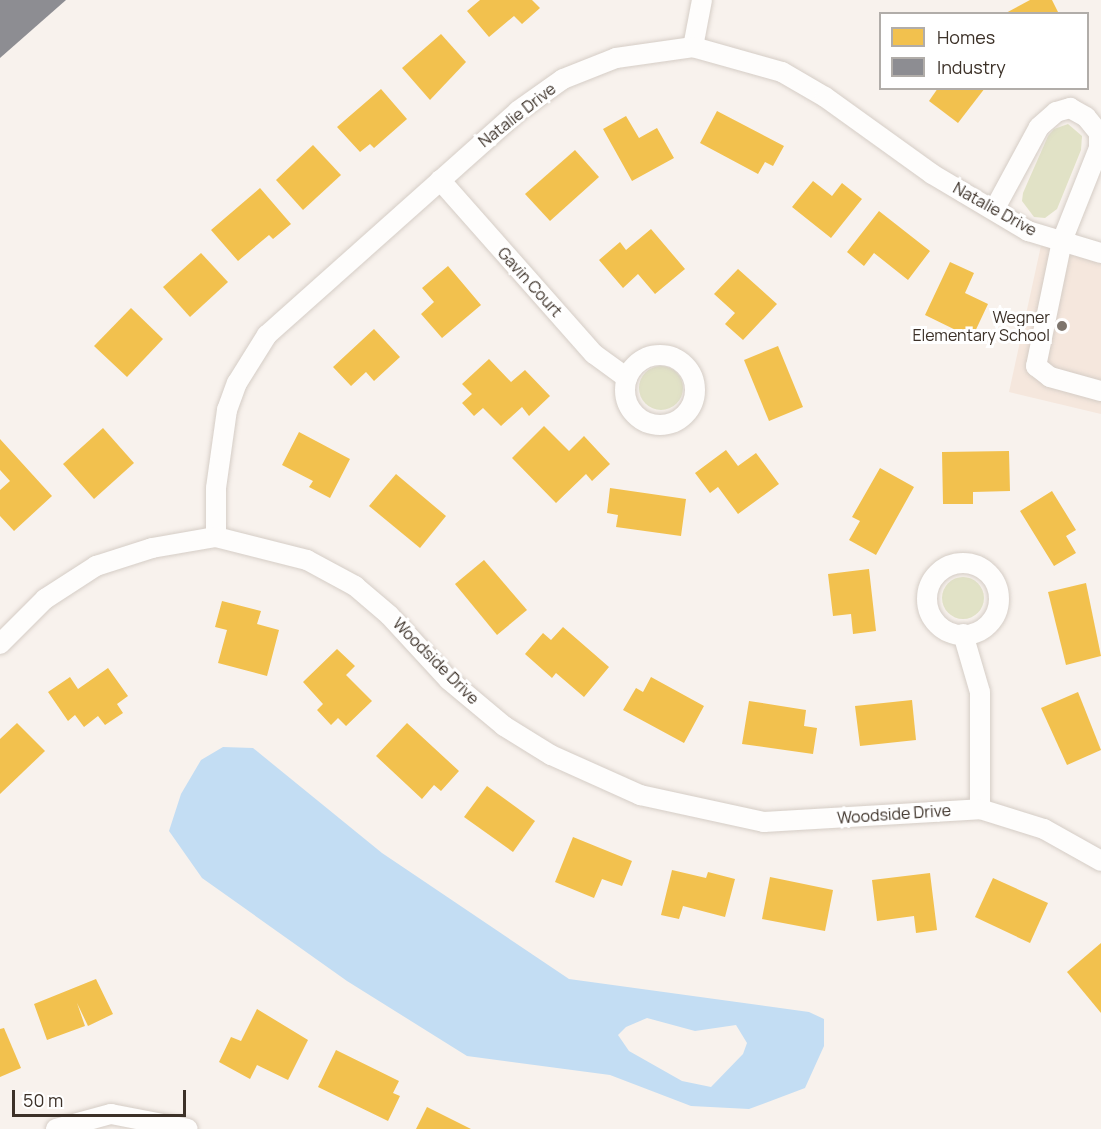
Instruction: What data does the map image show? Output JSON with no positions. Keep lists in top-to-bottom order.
{
  "streets": {
    "street": ["Natalie Drive", "Gavin Court", "Woodside Drive"]
  },
  "crossings": [
    ["Natalie Drive", "Gavin Court"],
    ["Natalie Drive", "Woodside Drive"]
  ],
  "places": ["Wegner Elementary School"],
  "legend": ["Homes", "Industry"],
  "scale_bar": "50 m"
}
